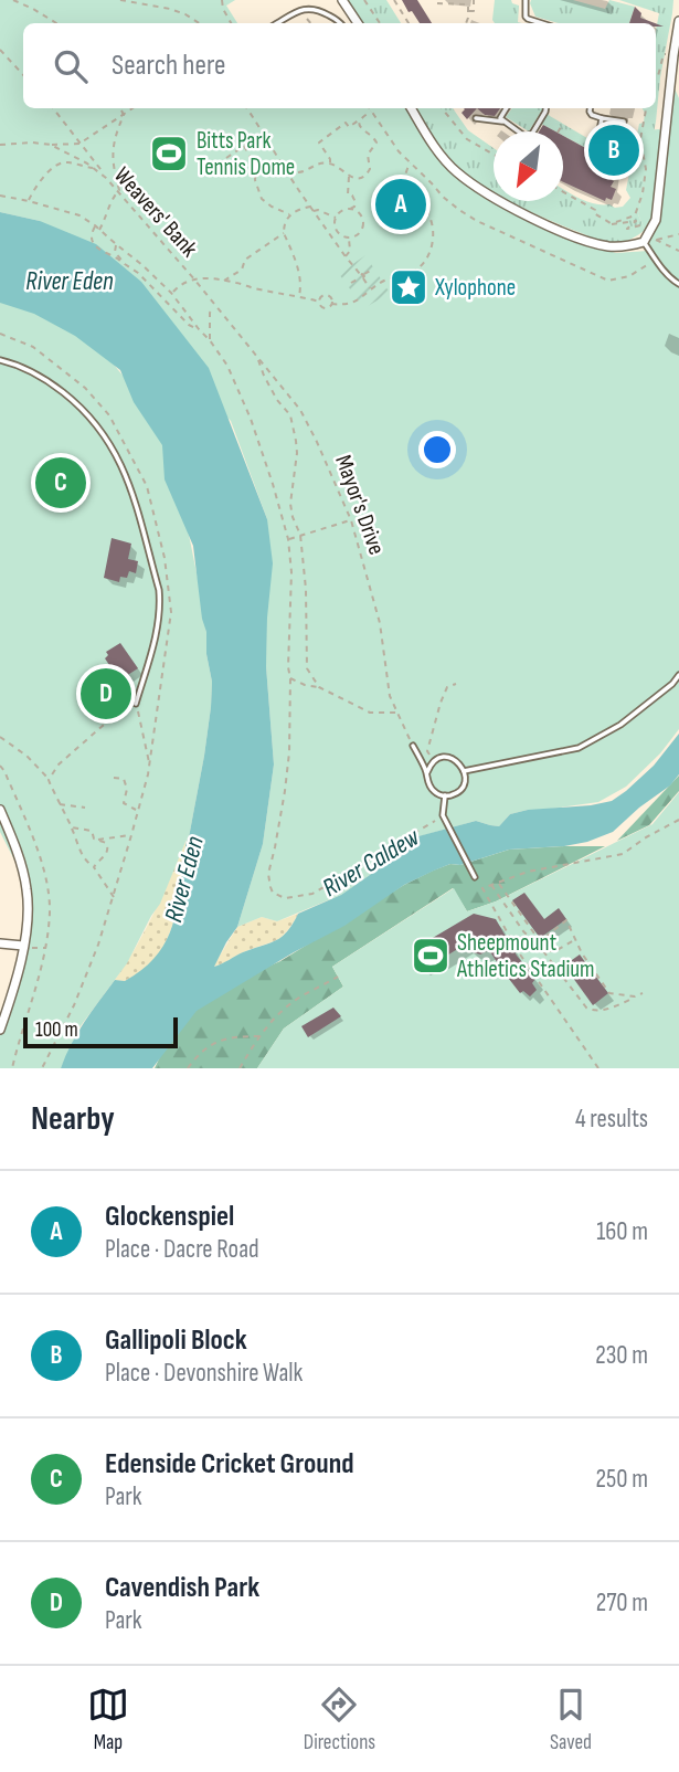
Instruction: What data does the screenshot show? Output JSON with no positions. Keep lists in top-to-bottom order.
{
  "streets": {
    "path": ["Weavers' Bank", "Mayor's Drive"]
  },
  "crossings": [
    ["Weavers' Bank", "Mayor's Drive"]
  ],
  "water": ["River Eden", "River Caldew"],
  "places": {
    "sports": ["Bitts Park Tennis Dome", "Sheepmount Athletics Stadium"],
    "place": ["Xylophone"]
  },
  "scale_bar": "100 m",
  "north": "bottom left",
  "page": {
    "search": "Search here",
    "pins": [
      "B",
      "A",
      "C",
      "D"
    ],
    "scale": "100 m",
    "heading": ["Nearby", "4 results"],
    "list": [
      {
        "mark": "A",
        "name": "Glockenspiel",
        "note": "Place · Dacre Road",
        "value": "160 m"
      },
      {
        "mark": "B",
        "name": "Gallipoli Block",
        "note": "Place · Devonshire Walk",
        "value": "230 m"
      },
      {
        "mark": "C",
        "name": "Edenside Cricket Ground",
        "note": "Park",
        "value": "250 m"
      },
      {
        "mark": "D",
        "name": "Cavendish Park",
        "note": "Park",
        "value": "270 m"
      }
    ],
    "nav": ["Map", "Directions", "Saved"]
  }
}
